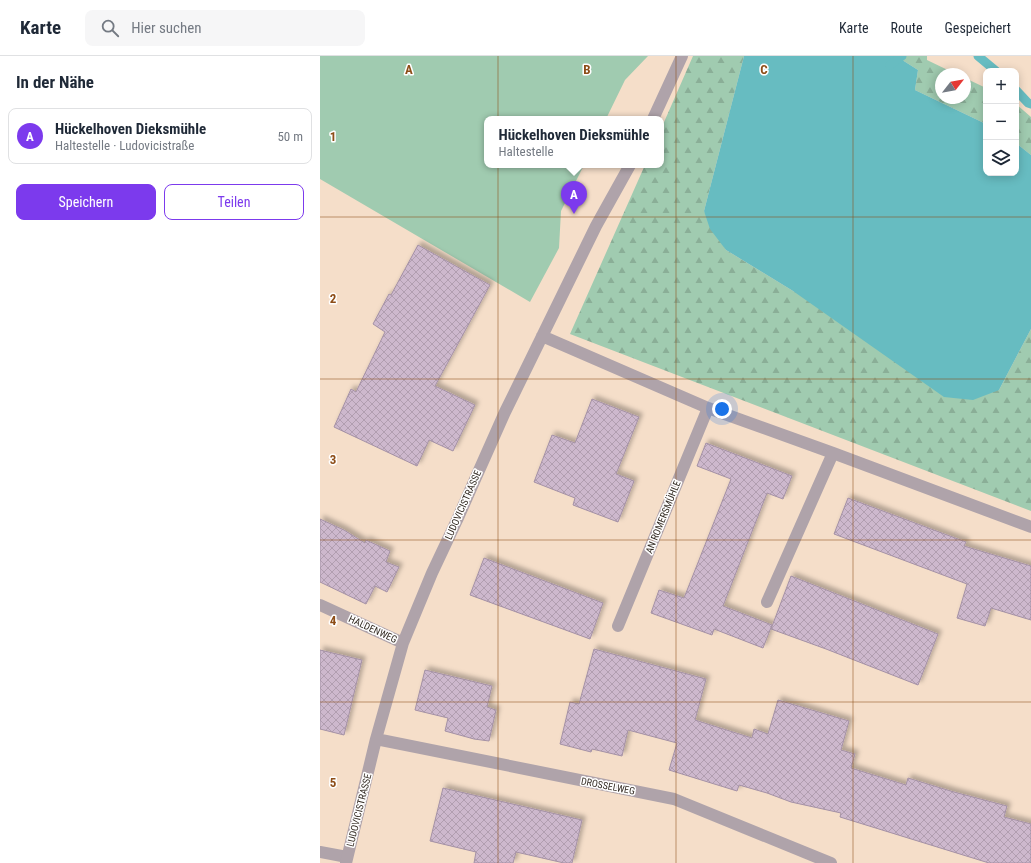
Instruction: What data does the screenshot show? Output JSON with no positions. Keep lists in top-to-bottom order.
{
  "streets": {
    "street": [
      "LUDOVICISTRASSE",
      "AN ROMERSMÜHLE",
      "HALDENWEG",
      "DROSSELWEG"
    ]
  },
  "crossings": [
    ["LUDOVICISTRASSE", "HALDENWEG"],
    ["LUDOVICISTRASSE", "DROSSELWEG"]
  ],
  "north": "top right",
  "page": {
    "header": "Karte",
    "search": "Hier suchen",
    "nav": ["Karte", "Route", "Gespeichert"],
    "heading": "In der Nähe",
    "map_buttons": ["+", "−"],
    "list": [
      {
        "mark": "A",
        "name": "Hückelhoven Dieksmühle",
        "note": "Haltestelle · Ludovicistraße",
        "value": "50 m"
      }
    ],
    "popup": ["Hückelhoven Dieksmühle", "Haltestelle"],
    "buttons": ["Speichern", "Teilen"],
    "pins": "A"
  },
  "grid": {
    "columns": ["A", "B", "C"],
    "rows": [
      "1",
      "2",
      "3",
      "4",
      "5"
    ]
  }
}
